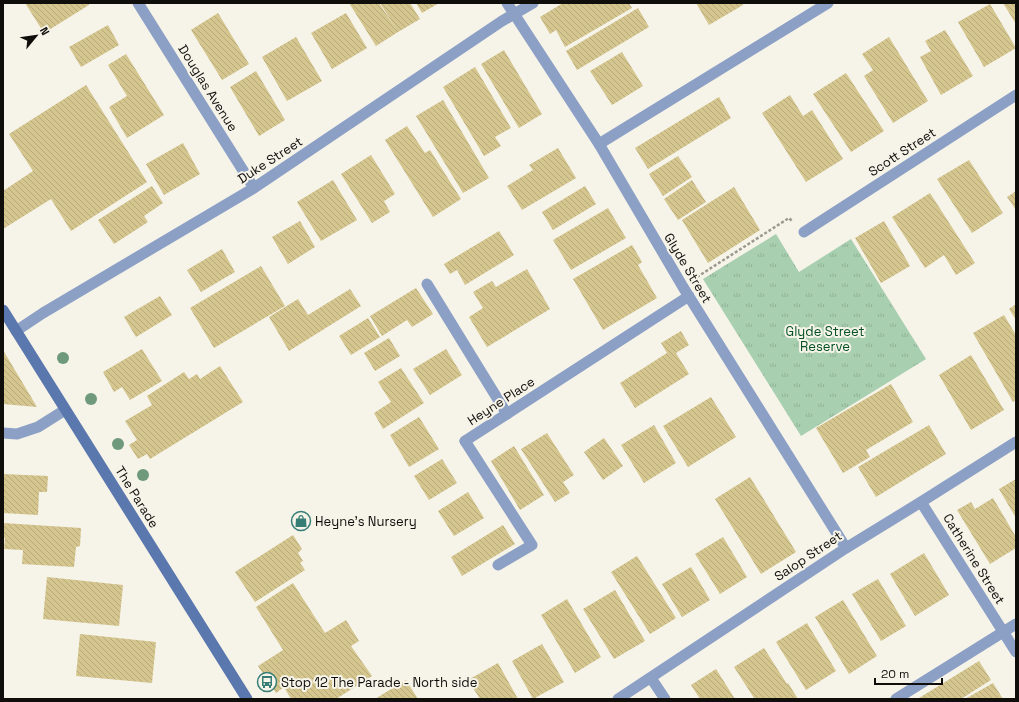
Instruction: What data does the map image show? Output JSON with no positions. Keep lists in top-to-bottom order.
{
  "streets": {
    "main road": ["The Parade"],
    "street": [
      "Douglas Avenue",
      "Scott Street",
      "Duke Street",
      "Glyde Street",
      "Heyne Place",
      "Salop Street",
      "Catherine Street"
    ]
  },
  "crossings": [
    ["Douglas Avenue", "Duke Street"],
    ["Duke Street", "Glyde Street"],
    ["Duke Street", "The Parade"],
    ["Glyde Street", "Heyne Place"],
    ["Glyde Street", "Salop Street"],
    ["Salop Street", "Catherine Street"]
  ],
  "parks": ["Glyde Street Reserve"],
  "places": {
    "shop": ["Heyne's Nursery"],
    "bus stop": ["Stop 12 The Parade - North side"]
  },
  "scale_bar": "20 m",
  "north": "top right"
}
